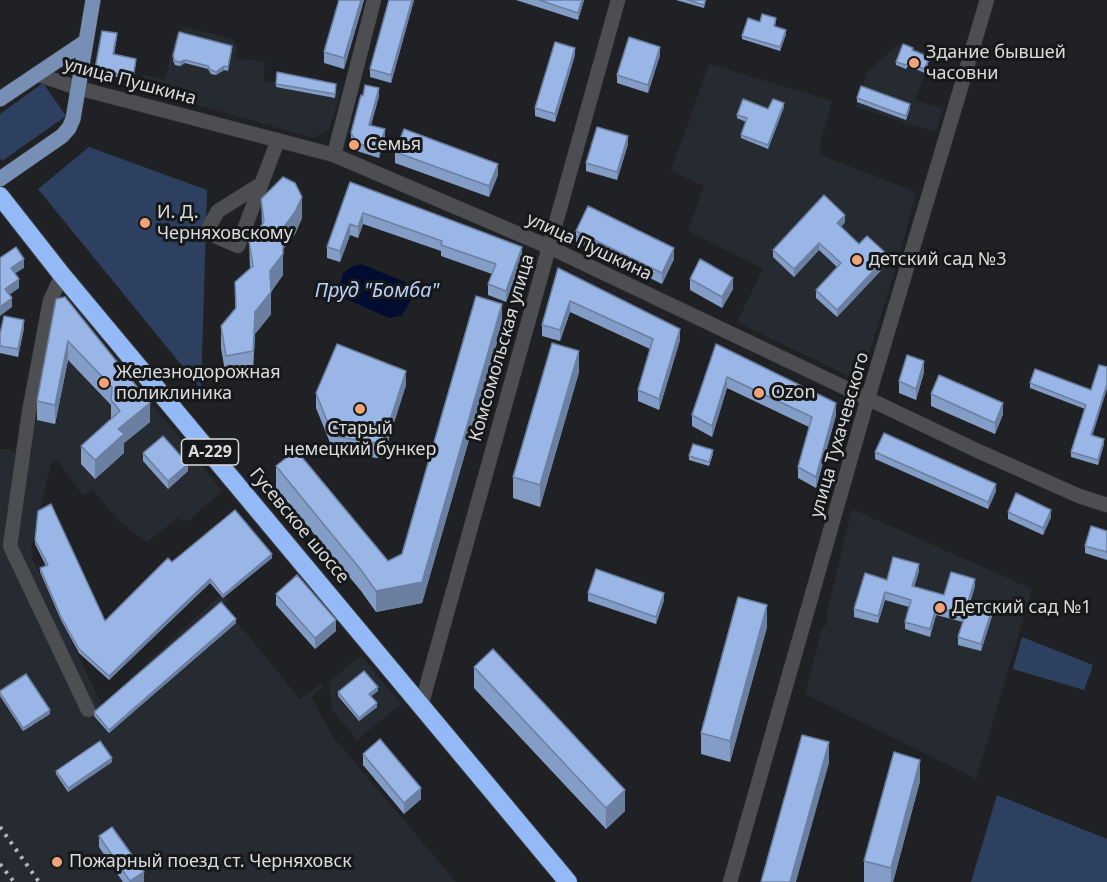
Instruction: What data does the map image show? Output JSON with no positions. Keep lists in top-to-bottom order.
{
  "streets": {
    "highway": ["А-229", "Гусевское шоссе"],
    "street": ["улица Пушкина", "Комсомольская улица", "улица Тухачевского"]
  },
  "crossings": [
    ["улица Пушкина", "Комсомольская улица"],
    ["улица Пушкина", "улица Тухачевского"],
    ["Комсомольская улица", "Гусевское шоссе"]
  ],
  "water": ["Пруд \"Бомба\""],
  "places": [
    "Здание бывшей часовни",
    "Семья",
    "И. Д. Черняховскому",
    "детский сад №3",
    "Железнодорожная поликлиника",
    "Ozon",
    "Старый немецкий бункер",
    "Детский сад №1",
    "Пожарный поезд ст. Черняховск"
  ]
}
